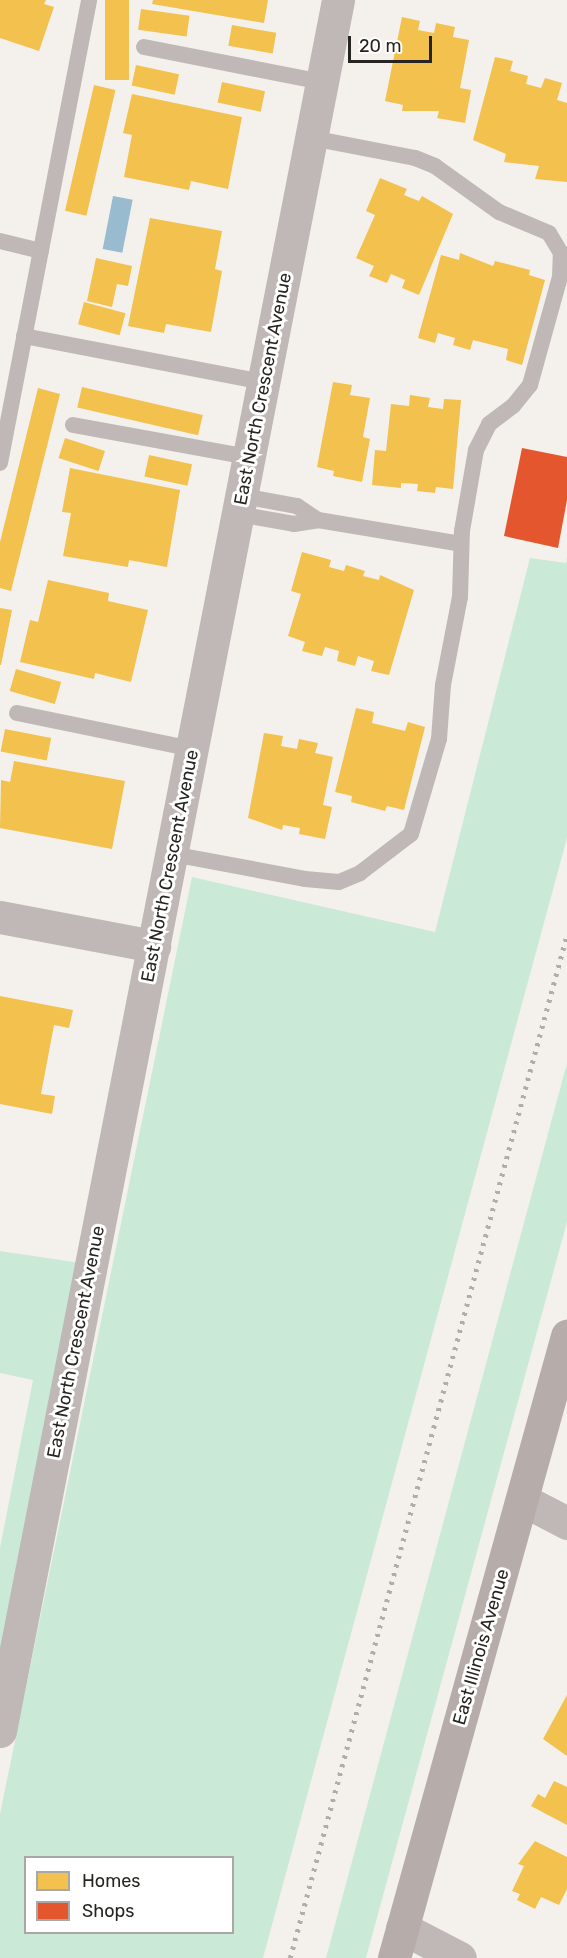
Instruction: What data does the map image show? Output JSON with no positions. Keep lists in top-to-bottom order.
{
  "streets": {
    "main road": ["East Illinois Avenue"],
    "street": ["East North Crescent Avenue"]
  },
  "legend": ["Homes", "Shops"],
  "scale_bar": "20 m"
}
